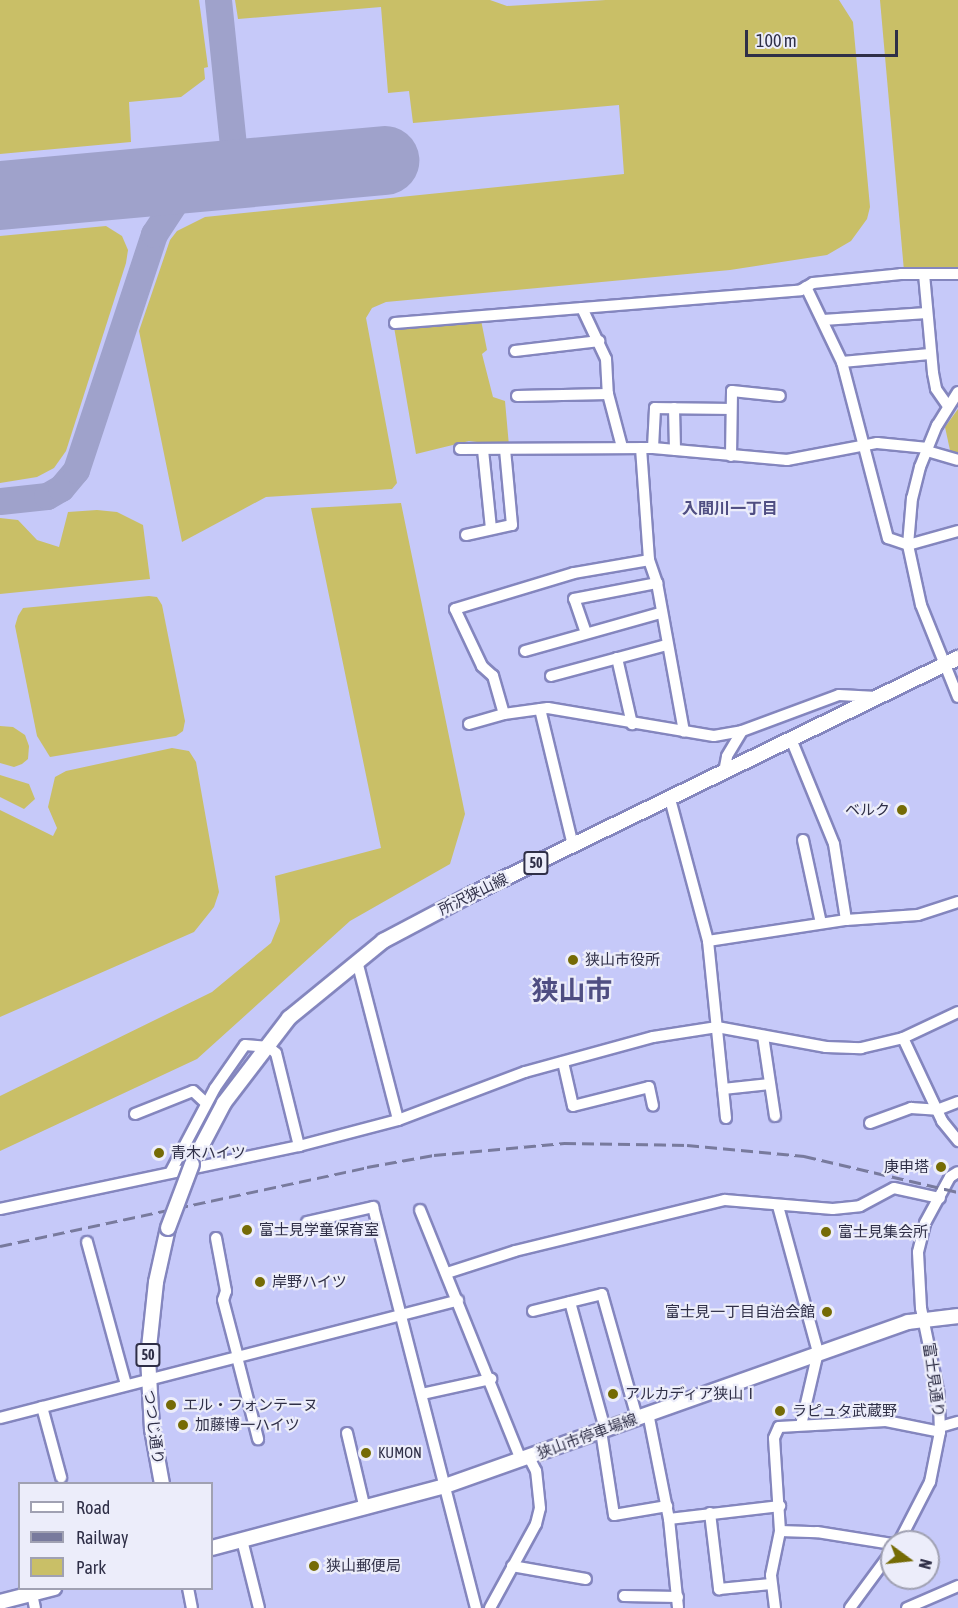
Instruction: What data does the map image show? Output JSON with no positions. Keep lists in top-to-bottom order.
{
  "streets": {
    "main road": [
      "50",
      "所沢狭山線",
      "つつじ通り",
      "狭山市停車場線"
    ],
    "street": ["富士見通り"]
  },
  "crossings": [
    ["所沢狭山線", "つつじ通り"],
    ["富士見通り", "狭山市停車場線"]
  ],
  "districts": ["入間川一丁目", "狭山市"],
  "places": [
    "ベルク",
    "狭山市役所",
    "青木ハイツ",
    "庚申塔",
    "富士見学童保育室",
    "富士見集会所",
    "岸野ハイツ",
    "富士見一丁目自治会館",
    "アルカディア狭山Ⅰ",
    "エル・フォンテーヌ",
    "ラピュタ武蔵野",
    "加藤博一ハイツ",
    "KUMON",
    "狭山郵便局"
  ],
  "legend": ["Road", "Railway", "Park"],
  "scale_bar": "100 m",
  "north": "right"
}
